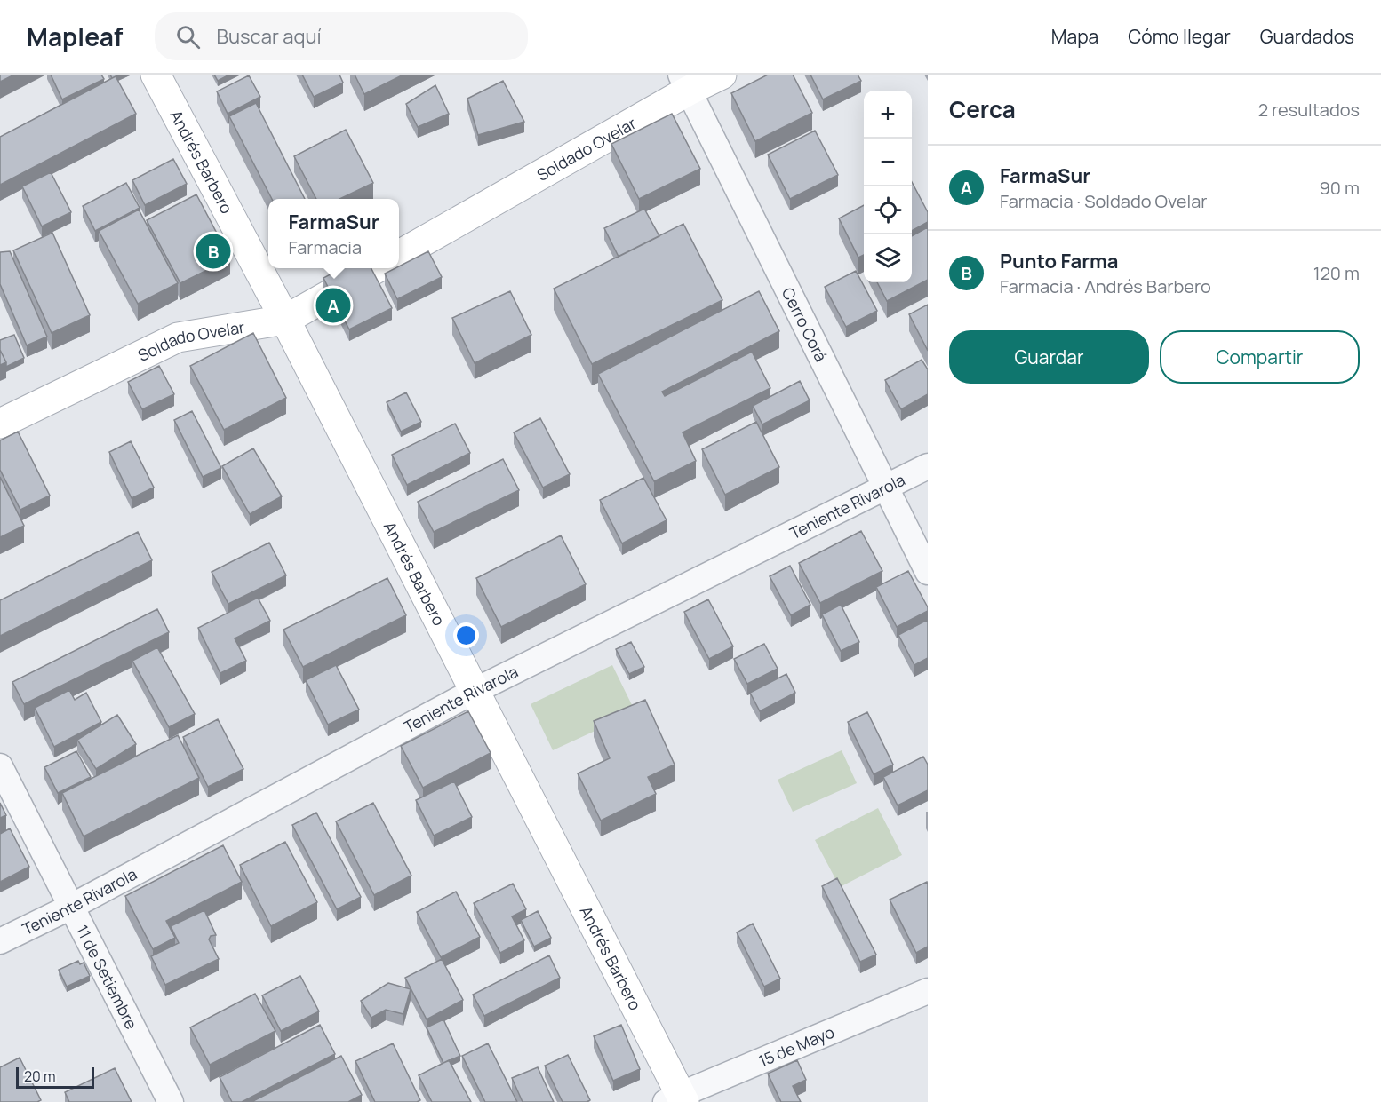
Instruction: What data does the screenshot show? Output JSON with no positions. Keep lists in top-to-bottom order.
{
  "streets": {
    "main road": ["Soldado Ovelar", "Andrés Barbero"],
    "street": [
      "Cerro Corá",
      "Teniente Rivarola",
      "11 de Setiembre",
      "15 de Mayo"
    ]
  },
  "crossings": [
    ["Soldado Ovelar", "Andrés Barbero"],
    ["Soldado Ovelar", "Cerro Corá"],
    ["Andrés Barbero", "Teniente Rivarola"],
    ["Andrés Barbero", "15 de Mayo"],
    ["Cerro Corá", "Teniente Rivarola"],
    ["Teniente Rivarola", "11 de Setiembre"]
  ],
  "scale_bar": "20 m",
  "page": {
    "header": "Mapleaf",
    "search": "Buscar aquí",
    "nav": ["Mapa", "Cómo llegar", "Guardados"],
    "heading": ["Cerca", "2 resultados"],
    "map_buttons": ["+", "−"],
    "list": [
      {
        "mark": "A",
        "name": "FarmaSur",
        "note": "Farmacia · Soldado Ovelar",
        "value": "90 m"
      },
      {
        "mark": "B",
        "name": "Punto Farma",
        "note": "Farmacia · Andrés Barbero",
        "value": "120 m"
      }
    ],
    "popup": ["FarmaSur", "Farmacia"],
    "pins": ["B", "A"],
    "buttons": ["Guardar", "Compartir"],
    "scale": "20 m"
  }
}
